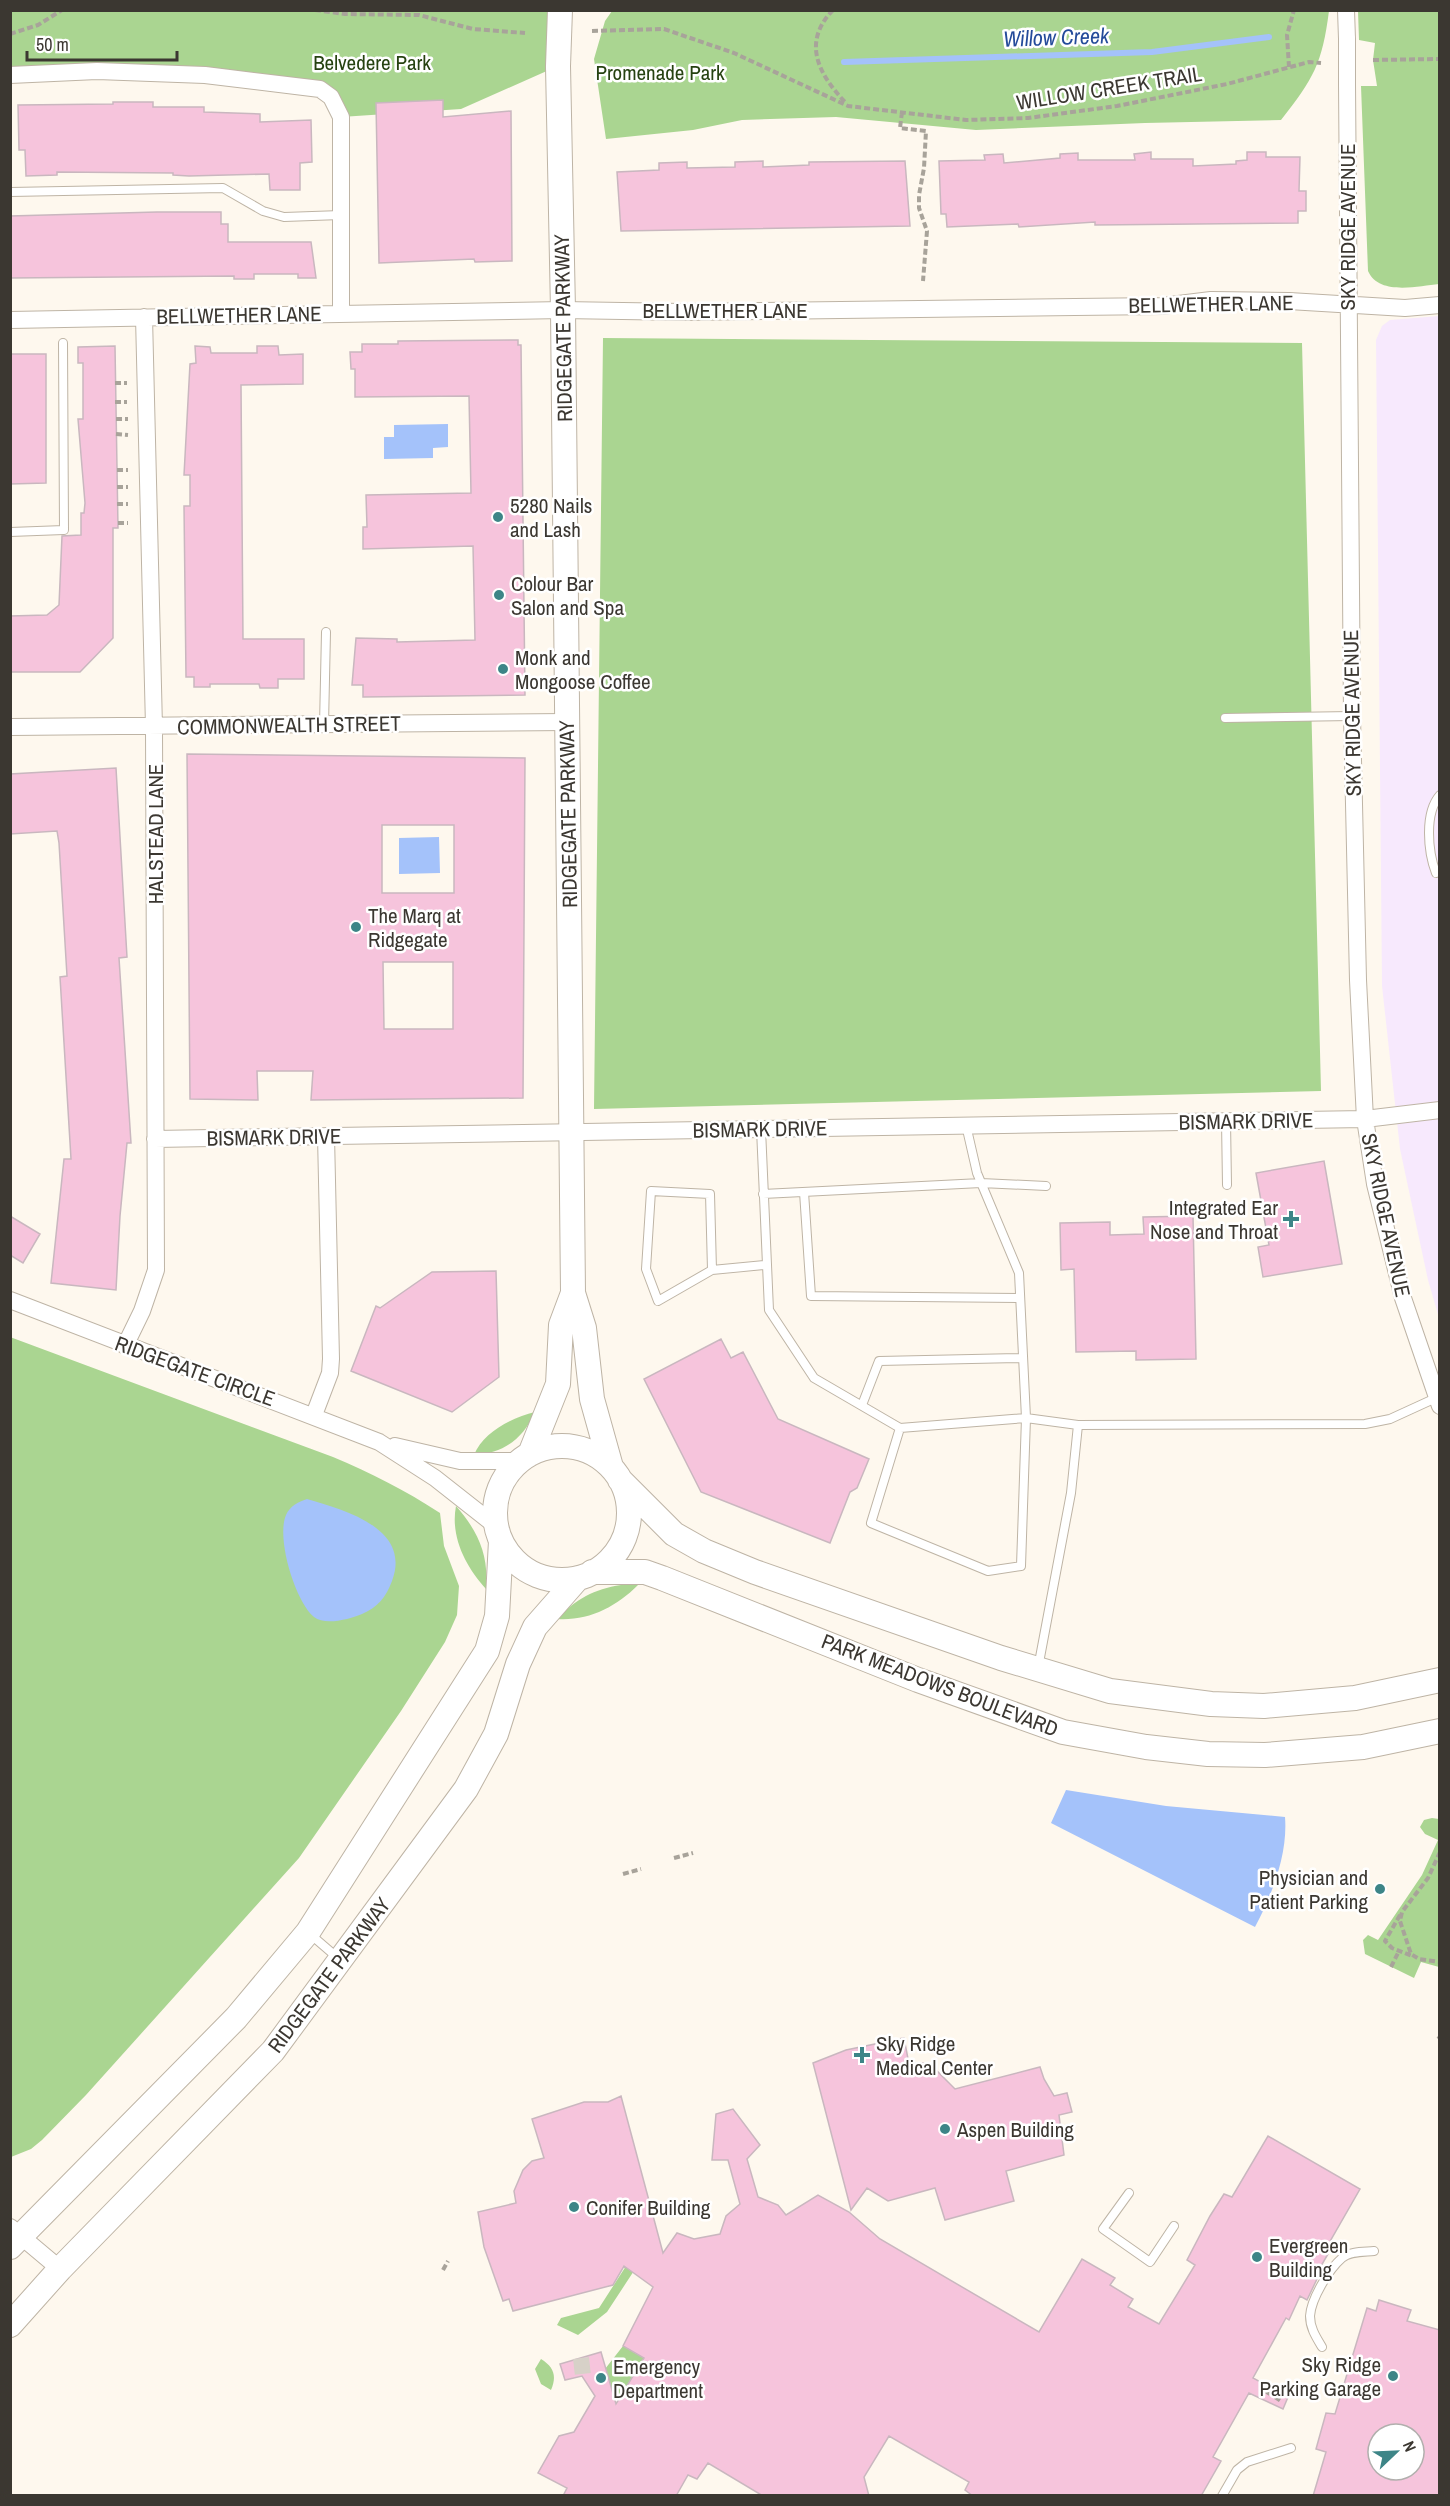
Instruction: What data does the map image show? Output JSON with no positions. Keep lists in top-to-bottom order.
{
  "streets": {
    "main road": ["RIDGEGATE PARKWAY", "PARK MEADOWS BOULEVARD"],
    "street": [
      "SKY RIDGE AVENUE",
      "BELLWETHER LANE",
      "COMMONWEALTH STREET",
      "HALSTEAD LANE",
      "BISMARK DRIVE",
      "RIDGEGATE CIRCLE"
    ],
    "path": ["WILLOW CREEK TRAIL"]
  },
  "crossings": [
    ["SKY RIDGE AVENUE", "BELLWETHER LANE"],
    ["SKY RIDGE AVENUE", "BISMARK DRIVE"],
    ["BELLWETHER LANE", "RIDGEGATE PARKWAY"],
    ["BELLWETHER LANE", "HALSTEAD LANE"],
    ["RIDGEGATE PARKWAY", "COMMONWEALTH STREET"],
    ["RIDGEGATE PARKWAY", "BISMARK DRIVE"],
    ["RIDGEGATE PARKWAY", "RIDGEGATE CIRCLE"],
    ["RIDGEGATE PARKWAY", "PARK MEADOWS BOULEVARD"],
    ["COMMONWEALTH STREET", "HALSTEAD LANE"],
    ["HALSTEAD LANE", "BISMARK DRIVE"],
    ["HALSTEAD LANE", "RIDGEGATE CIRCLE"],
    ["RIDGEGATE CIRCLE", "PARK MEADOWS BOULEVARD"]
  ],
  "water": ["Willow Creek"],
  "parks": ["Belvedere Park", "Promenade Park"],
  "places": {
    "other": [
      "5280 Nails and Lash",
      "Colour Bar Salon and Spa",
      "Monk and Mongoose Coffee",
      "The Marq at Ridgegate",
      "Physician and Patient Parking",
      "Aspen Building",
      "Conifer Building",
      "Evergreen Building",
      "Sky Ridge Parking Garage",
      "Emergency Department"
    ],
    "health": ["Integrated Ear Nose and Throat", "Sky Ridge Medical Center"]
  },
  "scale_bar": "50 m",
  "north": "top right"
}
